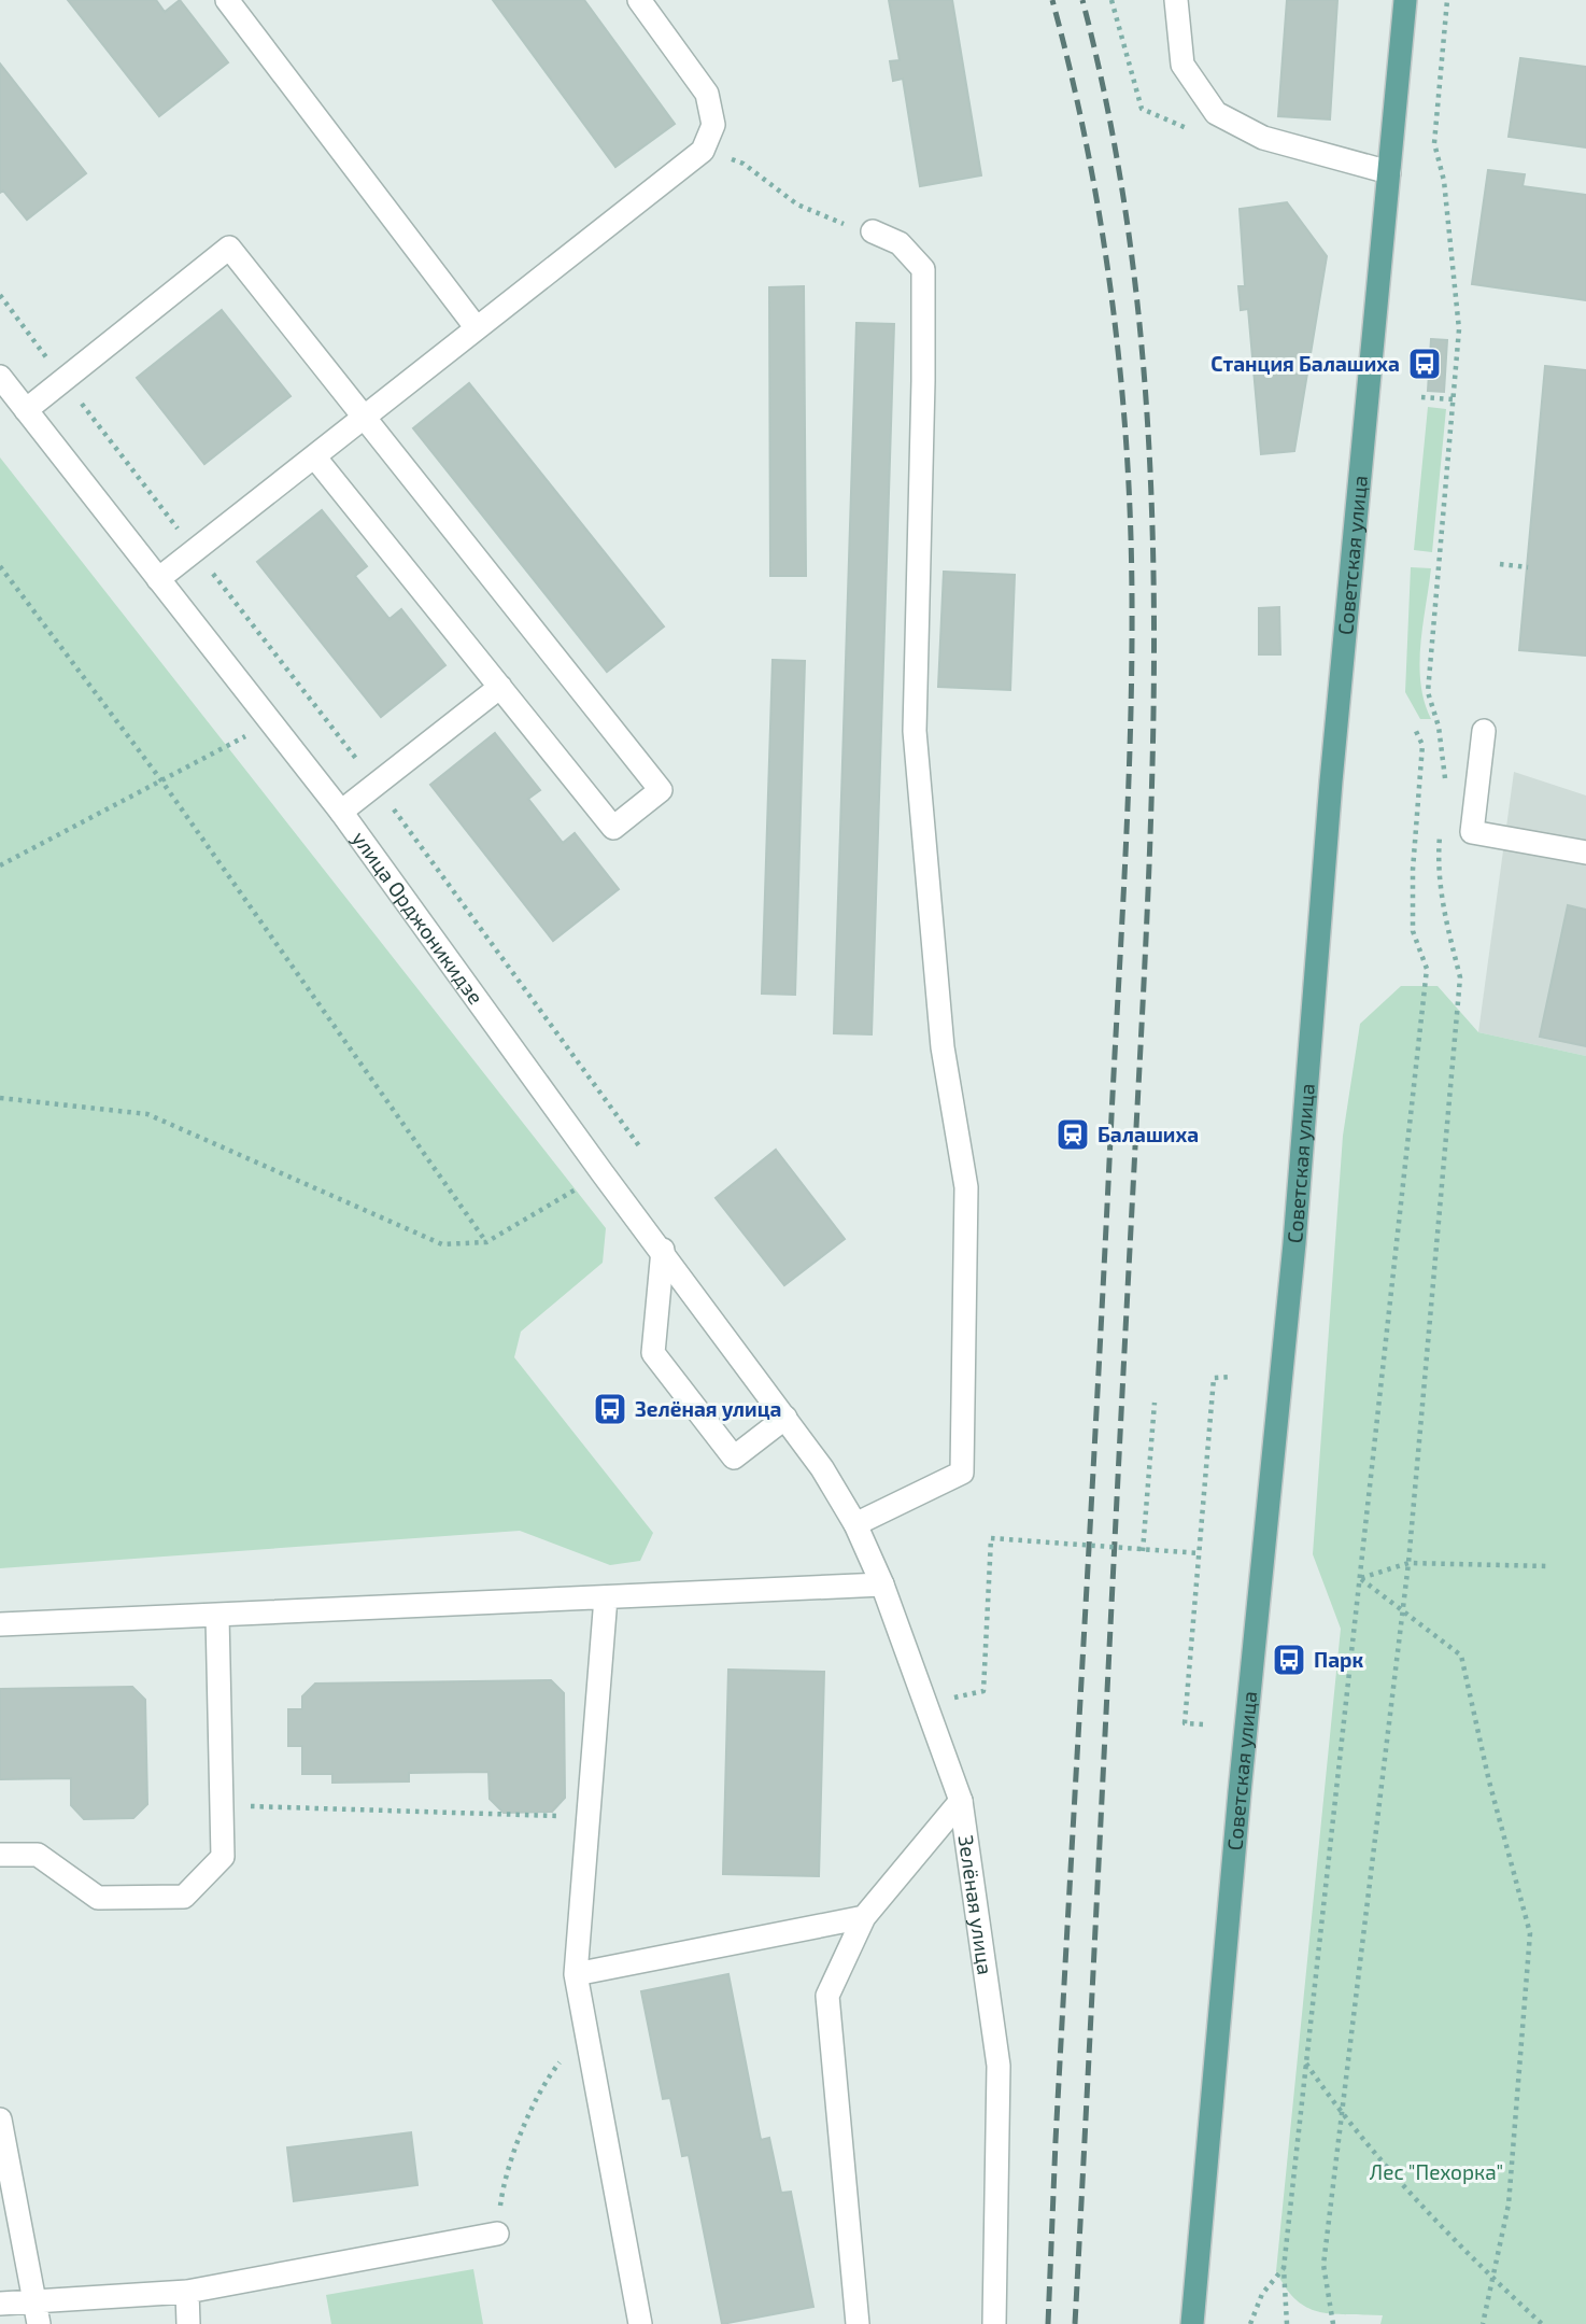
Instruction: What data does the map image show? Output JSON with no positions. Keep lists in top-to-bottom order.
{
  "streets": {
    "main road": ["Советская улица"],
    "street": ["улица Орджоникидзе", "Зелёная улица"]
  },
  "crossings": [
    ["улица Орджоникидзе", "Зелёная улица"]
  ],
  "parks": ["Лес \"Пехорка\""],
  "places": {
    "bus stop": ["Станция Балашиха", "Зелёная улица", "Парк"],
    "station": ["Балашиха"]
  }
}
